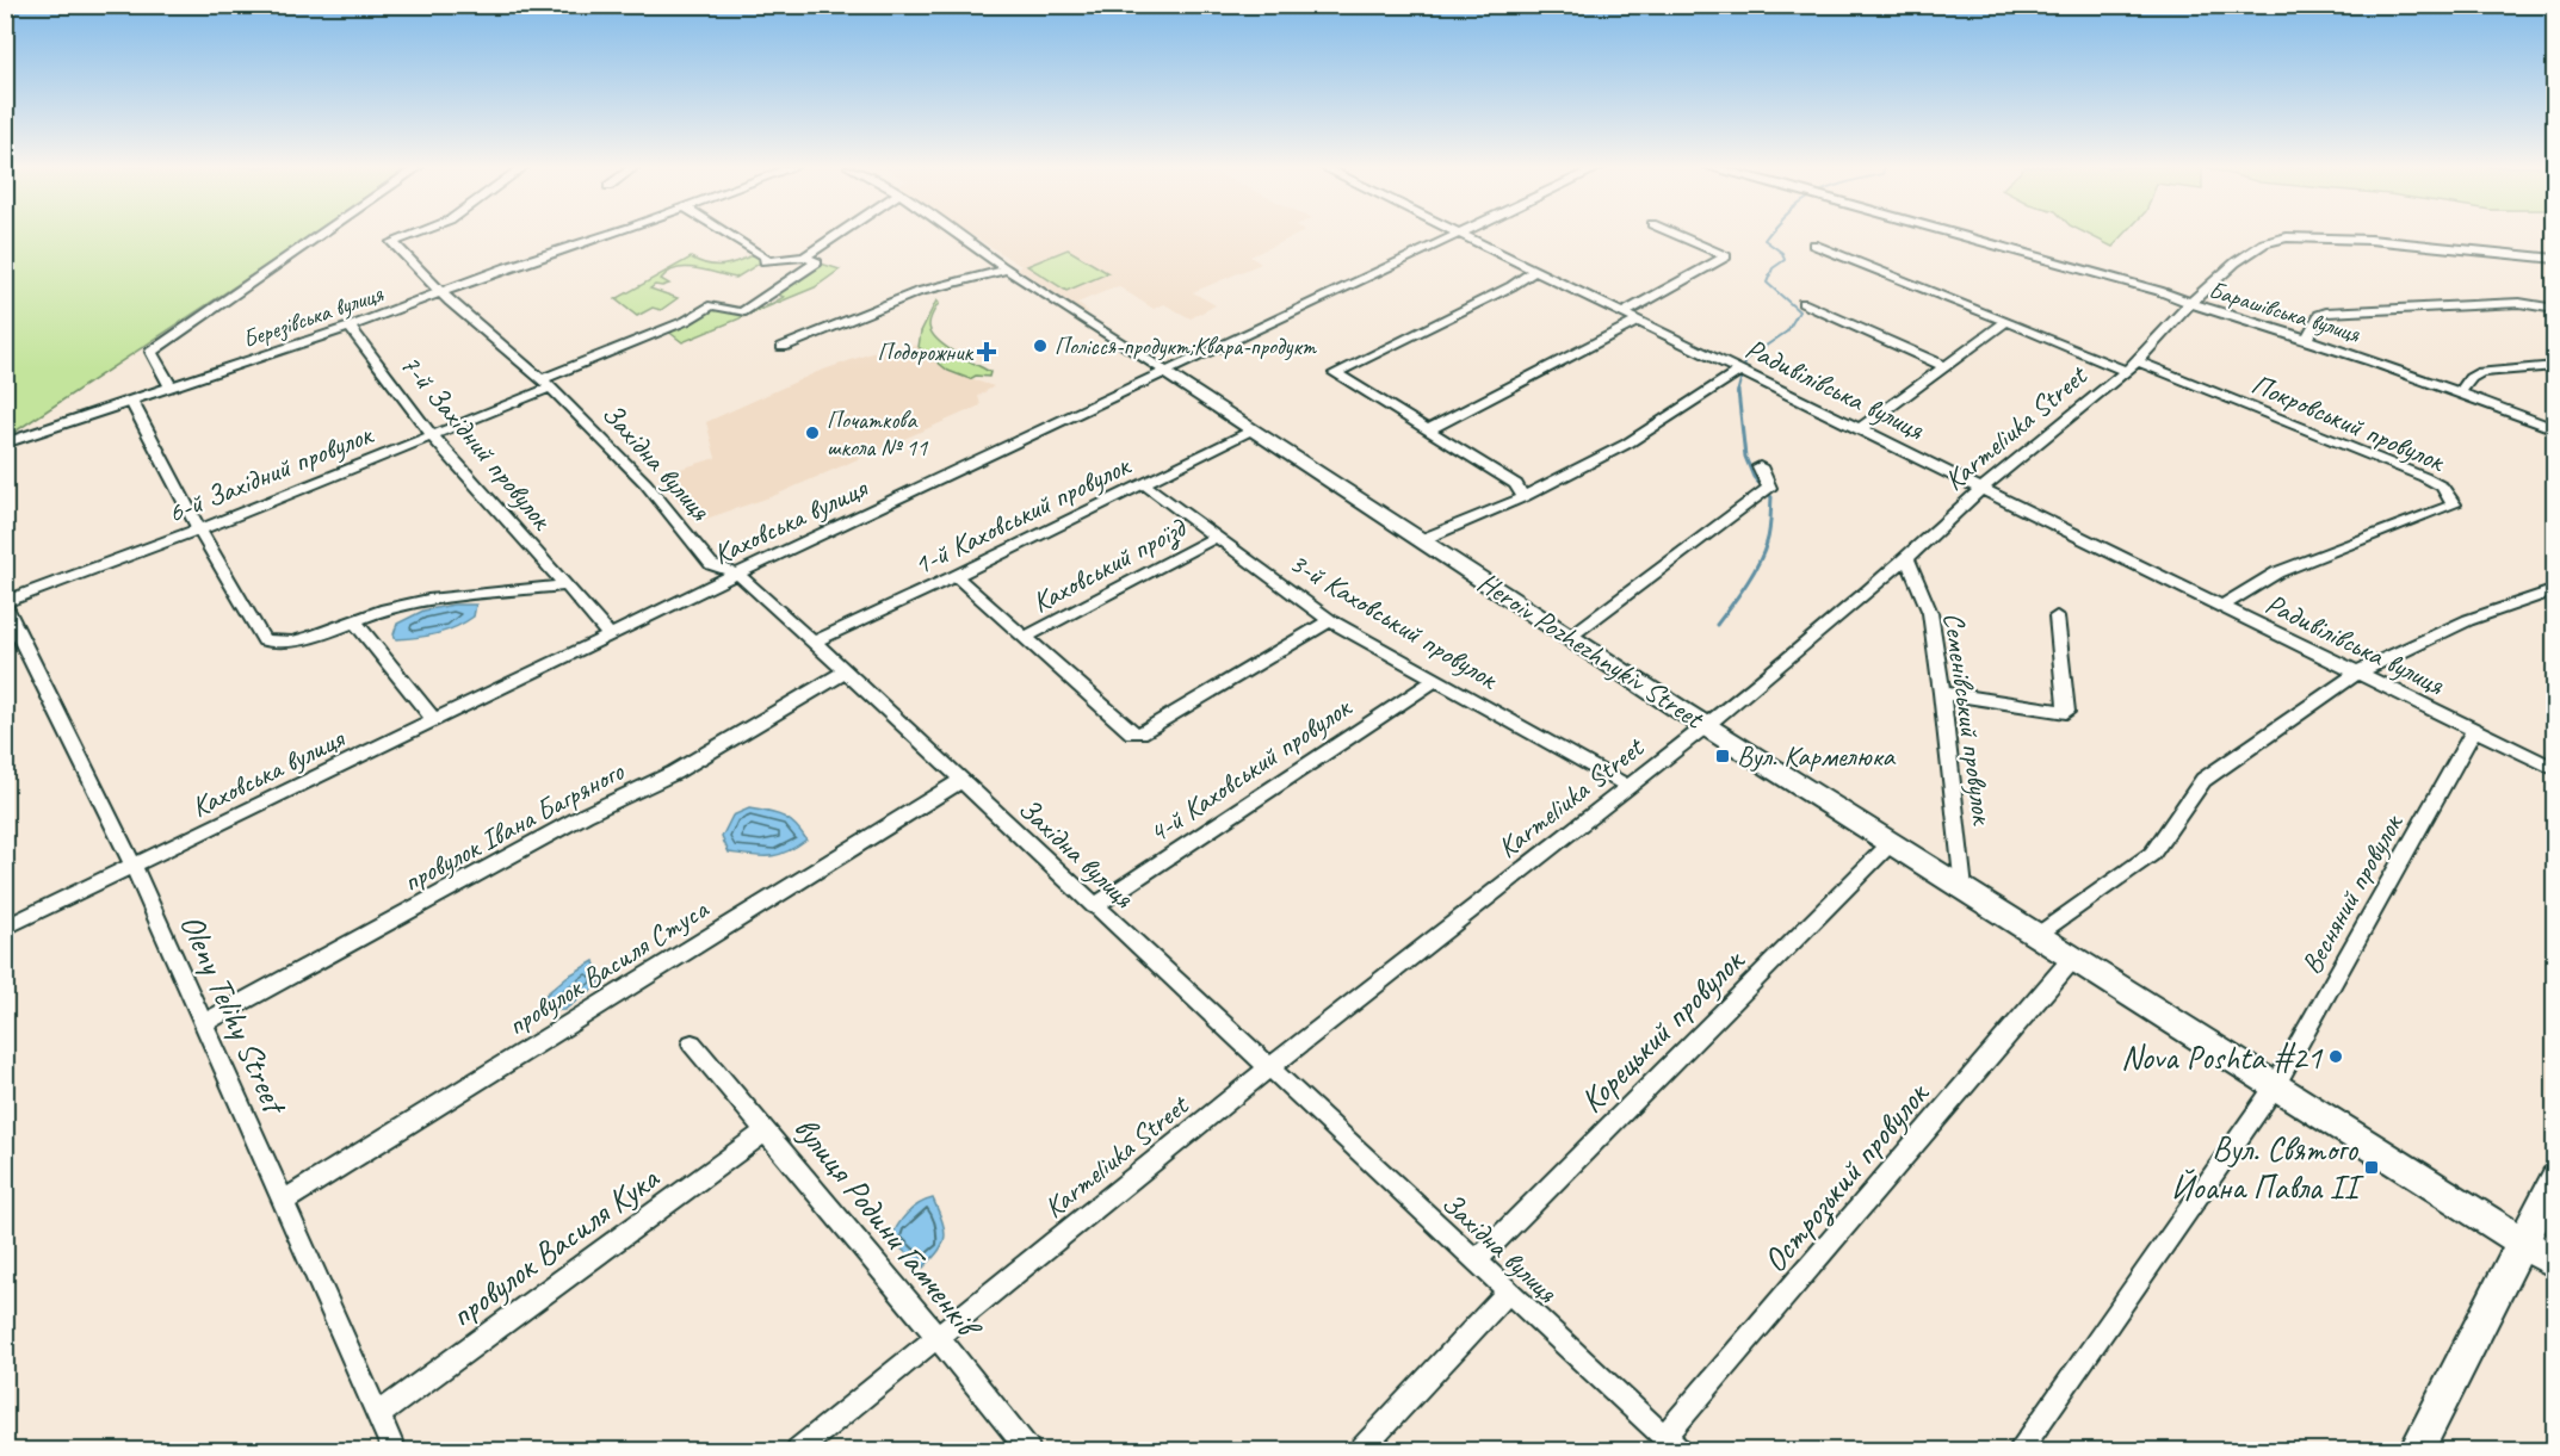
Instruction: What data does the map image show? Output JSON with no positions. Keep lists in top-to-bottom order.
{
  "streets": {
    "street": [
      "Барашівська вулиця",
      "Березівська вулиця",
      "Радивілівська вулиця",
      "Покровський провулок",
      "Karmeliuka Street",
      "7-й Західний провулок",
      "Західна вулиця",
      "6-й Західний провулок",
      "1-й Каховський провулок",
      "Каховська вулиця",
      "Каховський проїзд",
      "3-й Каховський провулок",
      "Heroiv Pozhezhnykiv Street",
      "Семенівський провулок",
      "4-й Каховський провулок",
      "провулок Івана Багряного",
      "Весняний провулок",
      "провулок Василя Стуса",
      "Oleny Telihy Street",
      "Корецький провулок",
      "Острозький провулок",
      "вулиця Родини Гамченків",
      "провулок Василя Кука"
    ]
  },
  "crossings": [
    ["Барашівська вулиця", "Karmeliuka Street"],
    ["Березівська вулиця", "7-й Західний провулок"],
    ["Березівська вулиця", "Західна вулиця"],
    ["Радивілівська вулиця", "Покровський провулок"],
    ["Радивілівська вулиця", "Karmeliuka Street"],
    ["Радивілівська вулиця", "Весняний провулок"],
    ["Покровський провулок", "Karmeliuka Street"],
    ["Karmeliuka Street", "Західна вулиця"],
    ["Karmeliuka Street", "3-й Каховський провулок"],
    ["Karmeliuka Street", "Heroiv Pozhezhnykiv Street"],
    ["Karmeliuka Street", "Семенівський провулок"],
    ["Karmeliuka Street", "вулиця Родини Гамченків"],
    ["7-й Західний провулок", "6-й Західний провулок"],
    ["7-й Західний провулок", "Каховська вулиця"],
    ["Західна вулиця", "6-й Західний провулок"],
    ["Західна вулиця", "1-й Каховський провулок"],
    ["Західна вулиця", "Каховська вулиця"],
    ["Західна вулиця", "4-й Каховський провулок"],
    ["Західна вулиця", "провулок Івана Багряного"],
    ["Західна вулиця", "провулок Василя Стуса"],
    ["Західна вулиця", "Корецький провулок"],
    ["Західна вулиця", "Острозький провулок"],
    ["6-й Західний провулок", "Oleny Telihy Street"],
    ["1-й Каховський провулок", "3-й Каховський провулок"],
    ["1-й Каховський провулок", "Heroiv Pozhezhnykiv Street"],
    ["Каховська вулиця", "Heroiv Pozhezhnykiv Street"],
    ["Каховська вулиця", "Oleny Telihy Street"],
    ["Каховський проїзд", "3-й Каховський провулок"],
    ["3-й Каховський провулок", "4-й Каховський провулок"],
    ["Heroiv Pozhezhnykiv Street", "Семенівський провулок"],
    ["Heroiv Pozhezhnykiv Street", "Весняний провулок"],
    ["Heroiv Pozhezhnykiv Street", "Корецький провулок"],
    ["Heroiv Pozhezhnykiv Street", "Острозький провулок"],
    ["провулок Івана Багряного", "Oleny Telihy Street"],
    ["провулок Василя Стуса", "Oleny Telihy Street"],
    ["Oleny Telihy Street", "провулок Василя Кука"],
    ["вулиця Родини Гамченків", "провулок Василя Кука"]
  ],
  "places": {
    "other": ["Полісся-продукт;Квара-продукт", "Початкова школа № 11", "Nova Poshta #21"],
    "health": ["Подорожник"],
    "transit": ["Вул. Кармелюка", "Вул. Святого Йоана Павла ІІ"]
  }
}
